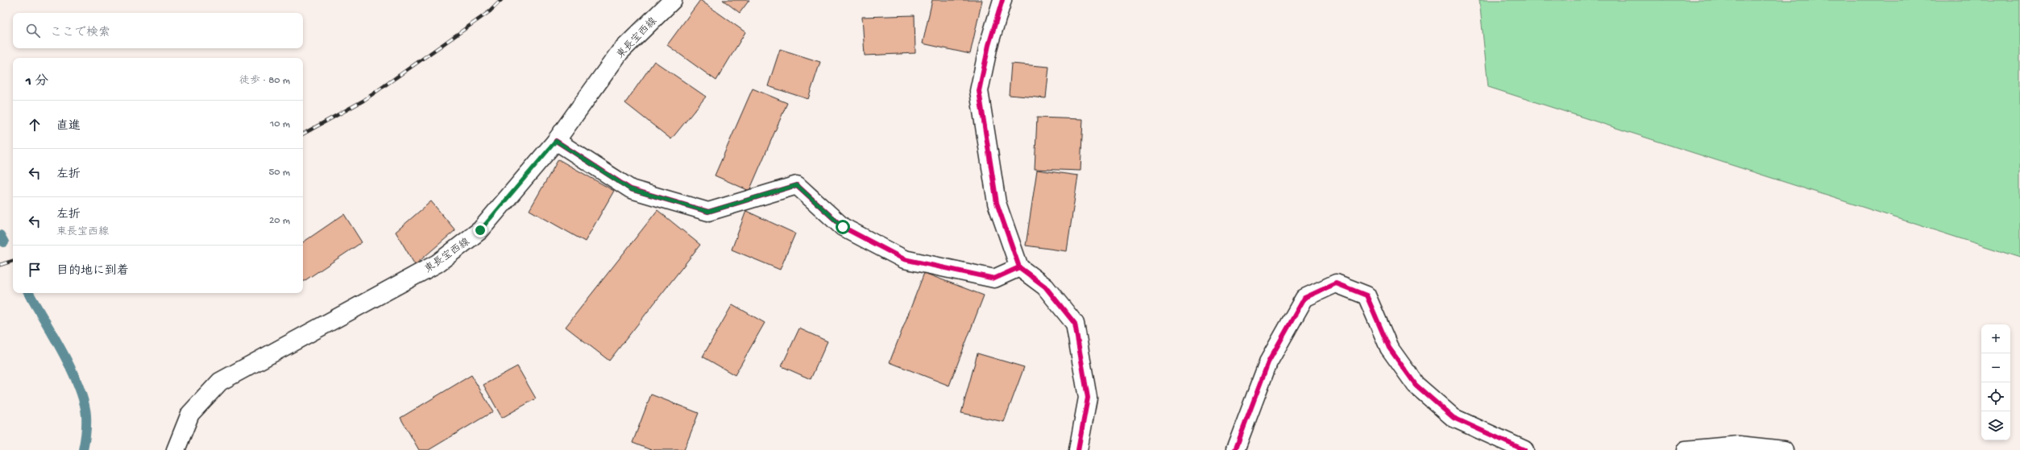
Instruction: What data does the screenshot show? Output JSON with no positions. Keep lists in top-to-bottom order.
{
  "streets": {
    "street": ["東長宝西線"]
  },
  "page": {
    "search": "ここで検索",
    "heading": ["1 分", "徒歩 · 80 m"],
    "list": [
      ["直進", "10 m"],
      ["左折", "50 m"],
      ["左折", "東長宝西線", "20 m"],
      "目的地に到着"
    ],
    "map_buttons": ["+", "−"]
  }
}
